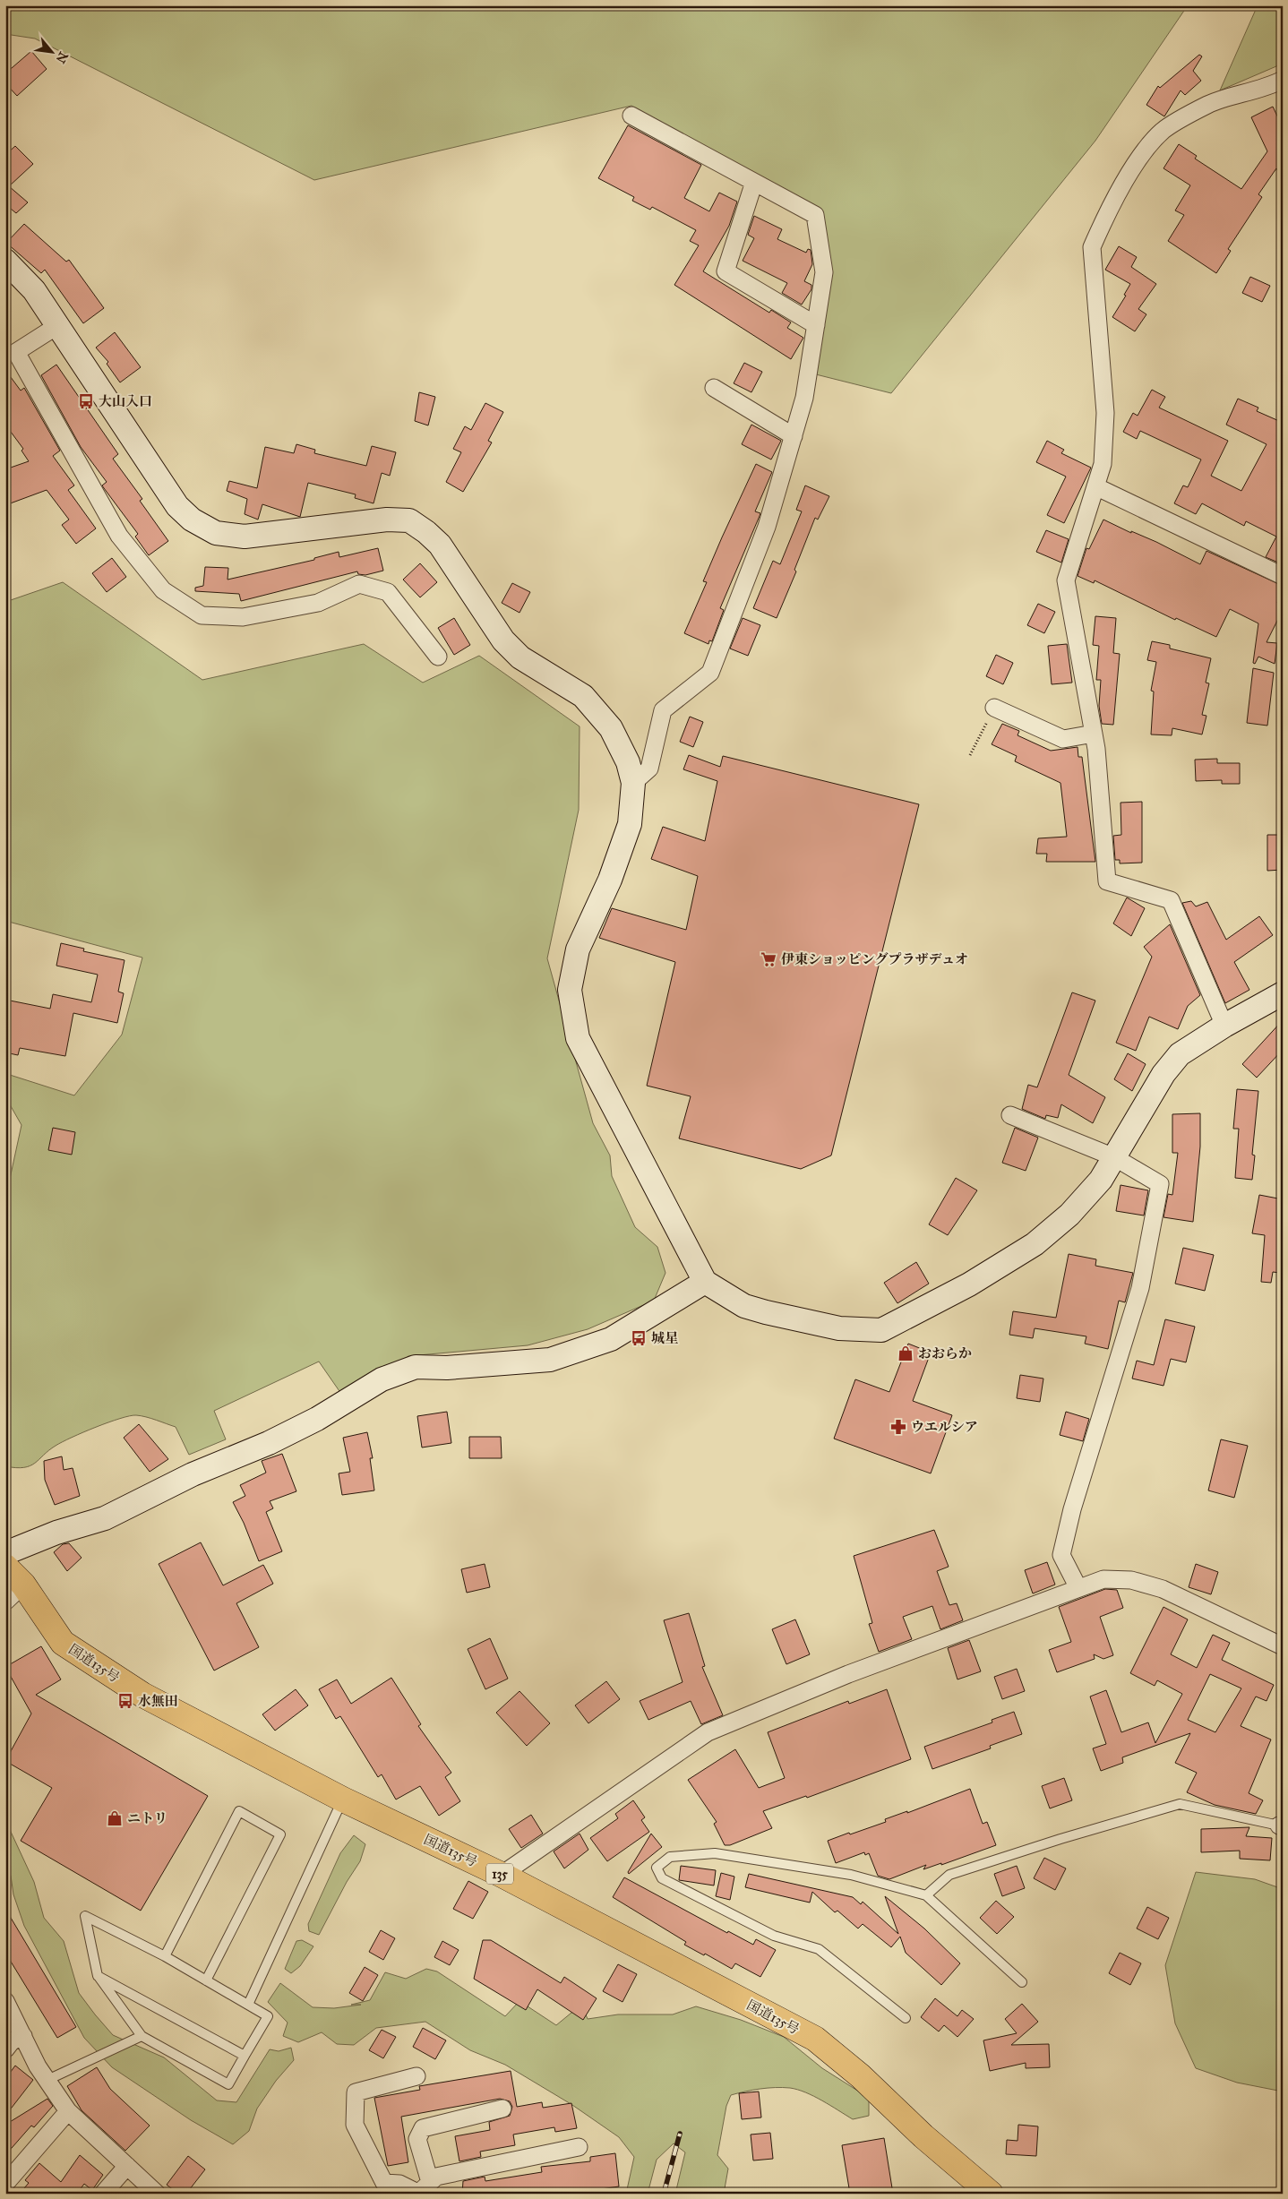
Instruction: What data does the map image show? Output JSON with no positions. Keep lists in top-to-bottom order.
{
  "streets": {
    "highway": ["国道135号", "135"]
  },
  "places": {
    "bus stop": ["大山入口", "城星", "水無田"],
    "supermarket": ["伊東ショッピングプラザデュオ"],
    "shop": ["おおらか", "ニトリ"],
    "pharmacy": ["ウエルシア"]
  },
  "north": "bottom right"
}
